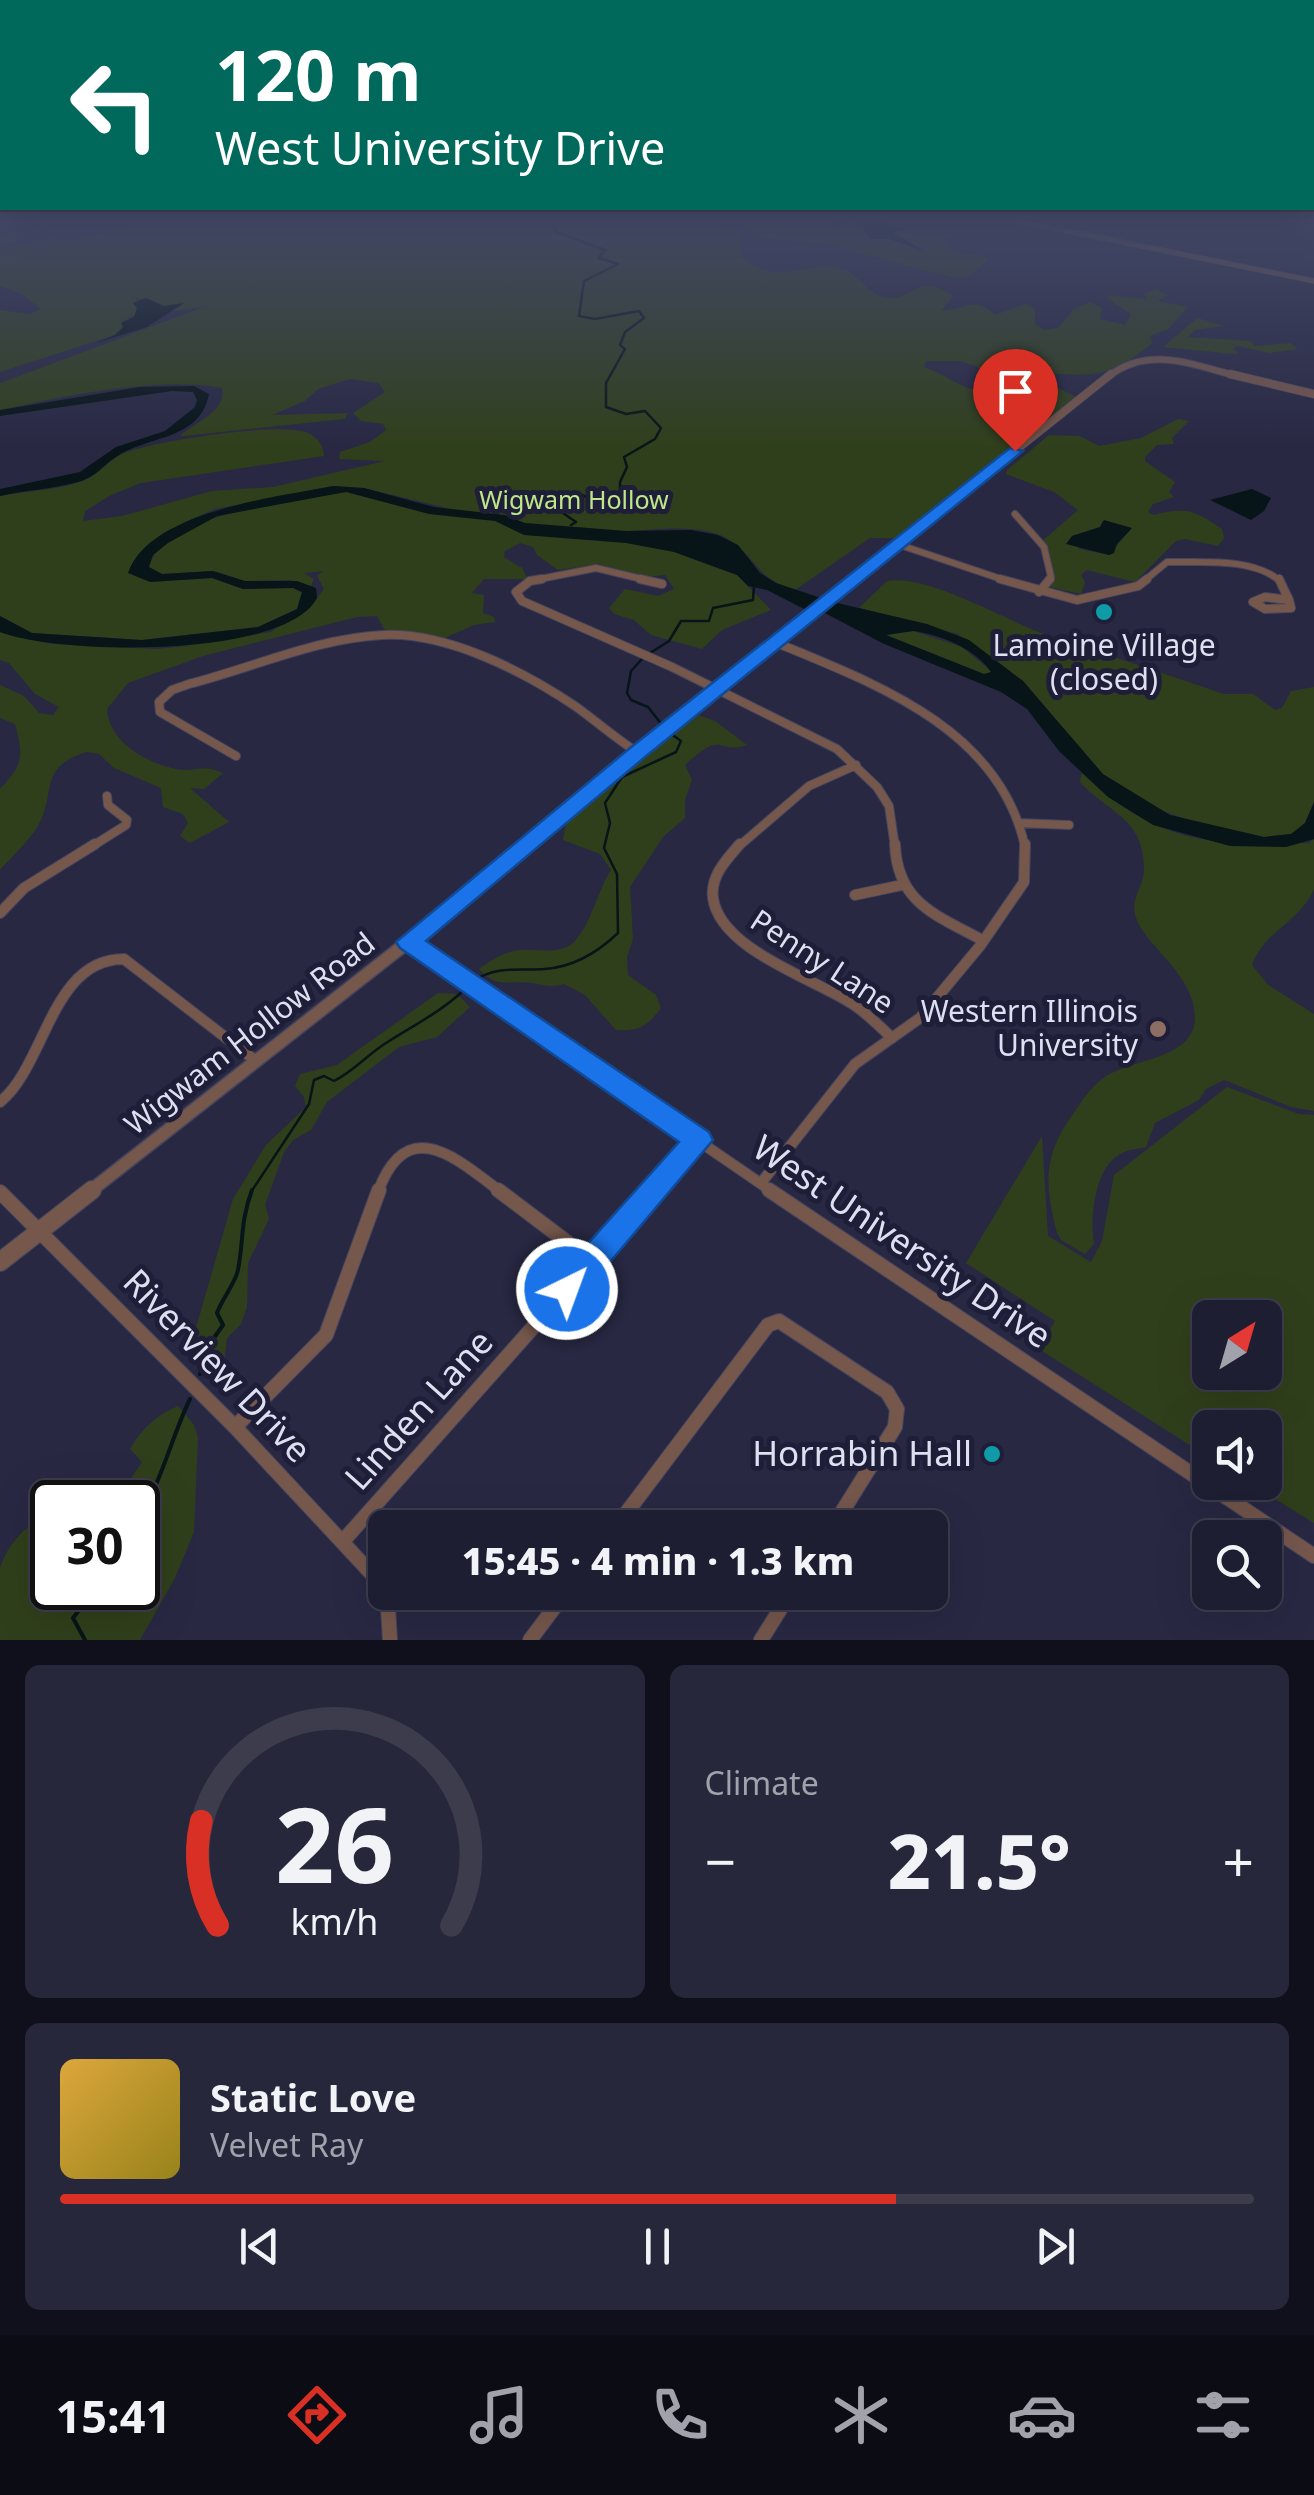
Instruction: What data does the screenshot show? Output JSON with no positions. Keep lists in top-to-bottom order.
{
  "streets": {
    "street": [
      "Penny Lane",
      "Wigwam Hollow Road",
      "West University Drive",
      "Riverview Drive",
      "Linden Lane"
    ]
  },
  "crossings": [
    ["Wigwam Hollow Road", "West University Drive"],
    ["Wigwam Hollow Road", "Riverview Drive"],
    ["West University Drive", "Linden Lane"],
    ["Riverview Drive", "Linden Lane"]
  ],
  "parks": ["Wigwam Hollow"],
  "places": ["Lamoine Village (closed)", "Western Illinois University", "Horrabin Hall"],
  "north": "top right",
  "page": {
    "turn": ["120 m", "West University Drive"],
    "limit": "30",
    "trip": "15:45 · 4 min · 1.3 km",
    "tile": "Climate",
    "heat": ["−", "21.5°", "+"],
    "song": ["Static Love", "Velvet Ray"],
    "tabs": "15:41",
    "gauge": ["26", "km/h"]
  }
}
